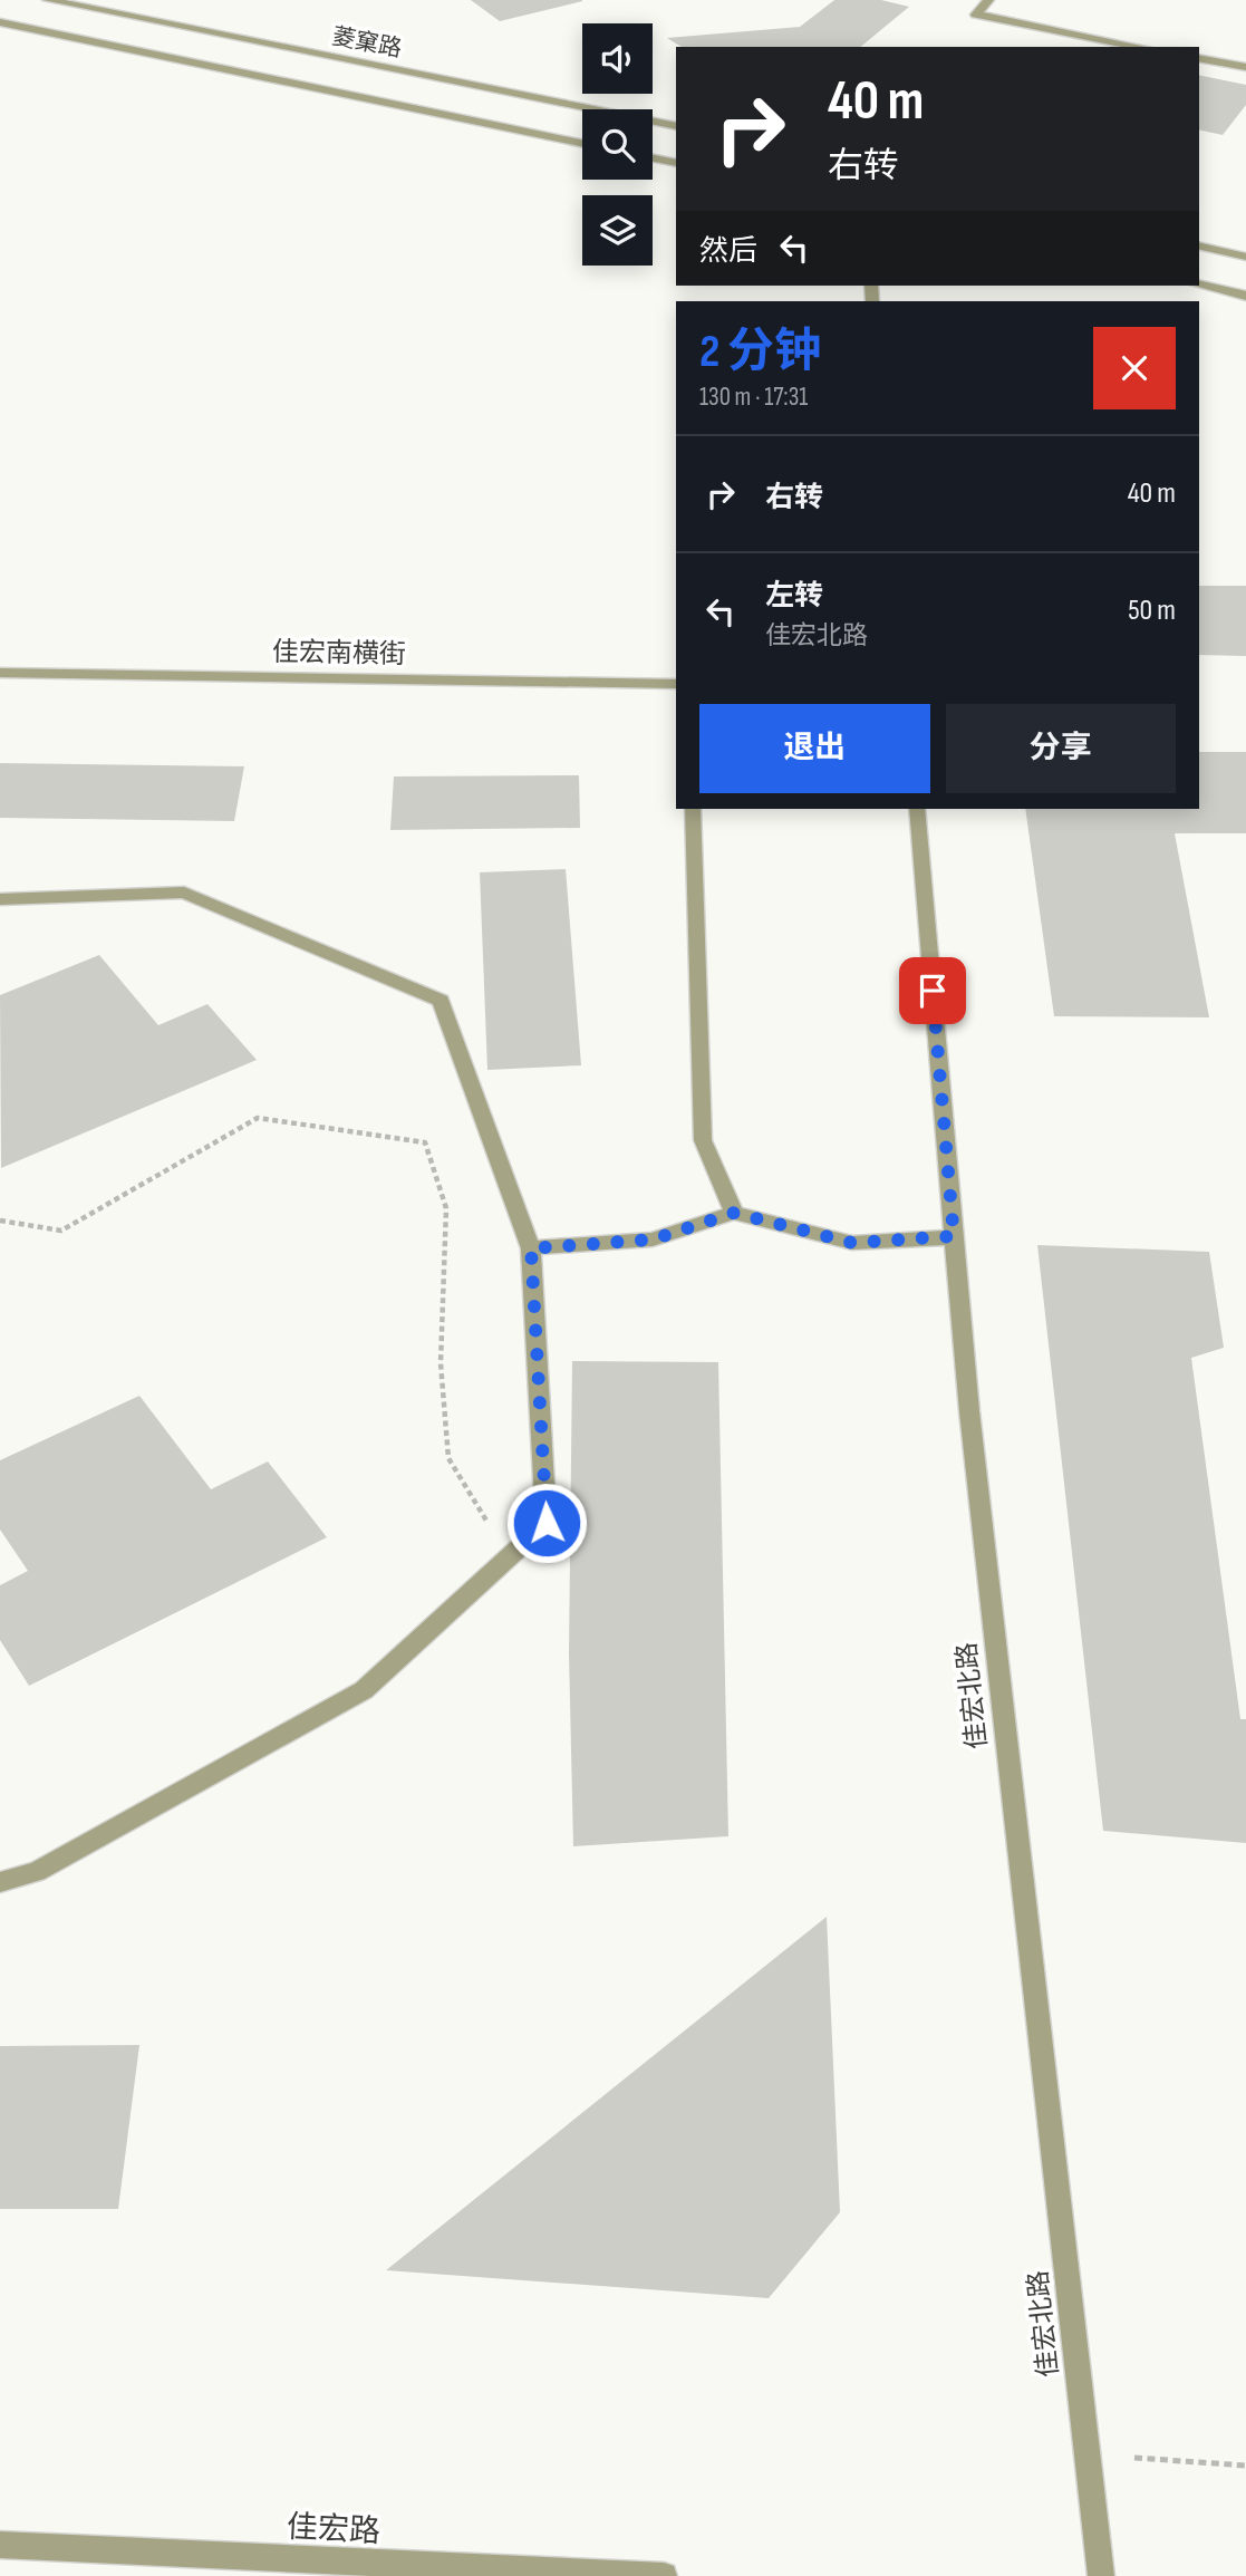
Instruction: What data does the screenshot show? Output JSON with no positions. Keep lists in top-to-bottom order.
{
  "streets": {
    "street": [
      "菱窠路",
      "佳宏南横街",
      "佳宏北路",
      "佳宏路"
    ]
  },
  "page": {
    "turn": ["40 m", "右转"],
    "then": "然后",
    "heading": ["2 分钟", "130 m · 17:31"],
    "list": [
      {
        "name": "右转",
        "value": "40 m"
      },
      {
        "name": "左转",
        "note": "佳宏北路",
        "value": "50 m"
      }
    ],
    "buttons": ["退出", "分享"]
  }
}
